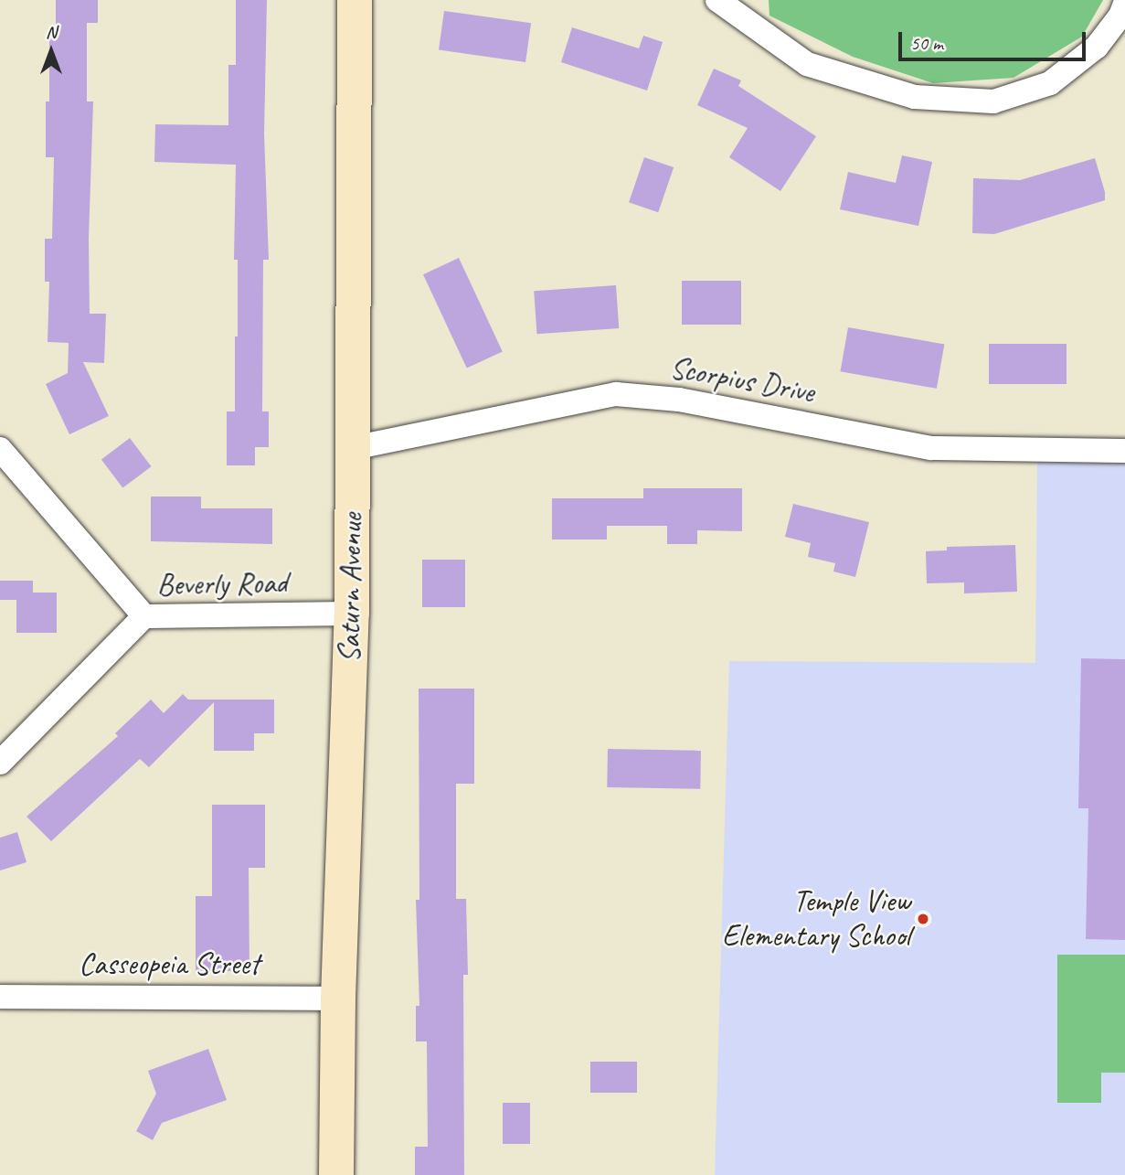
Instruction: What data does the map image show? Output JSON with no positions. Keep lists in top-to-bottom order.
{
  "streets": {
    "street": [
      "Scorpius Drive",
      "Beverly Road",
      "Saturn Avenue",
      "Casseopeia Street"
    ]
  },
  "crossings": [
    ["Scorpius Drive", "Saturn Avenue"],
    ["Beverly Road", "Saturn Avenue"],
    ["Saturn Avenue", "Casseopeia Street"]
  ],
  "places": ["Temple View Elementary School"],
  "scale_bar": "50 m",
  "north": "top"
}
